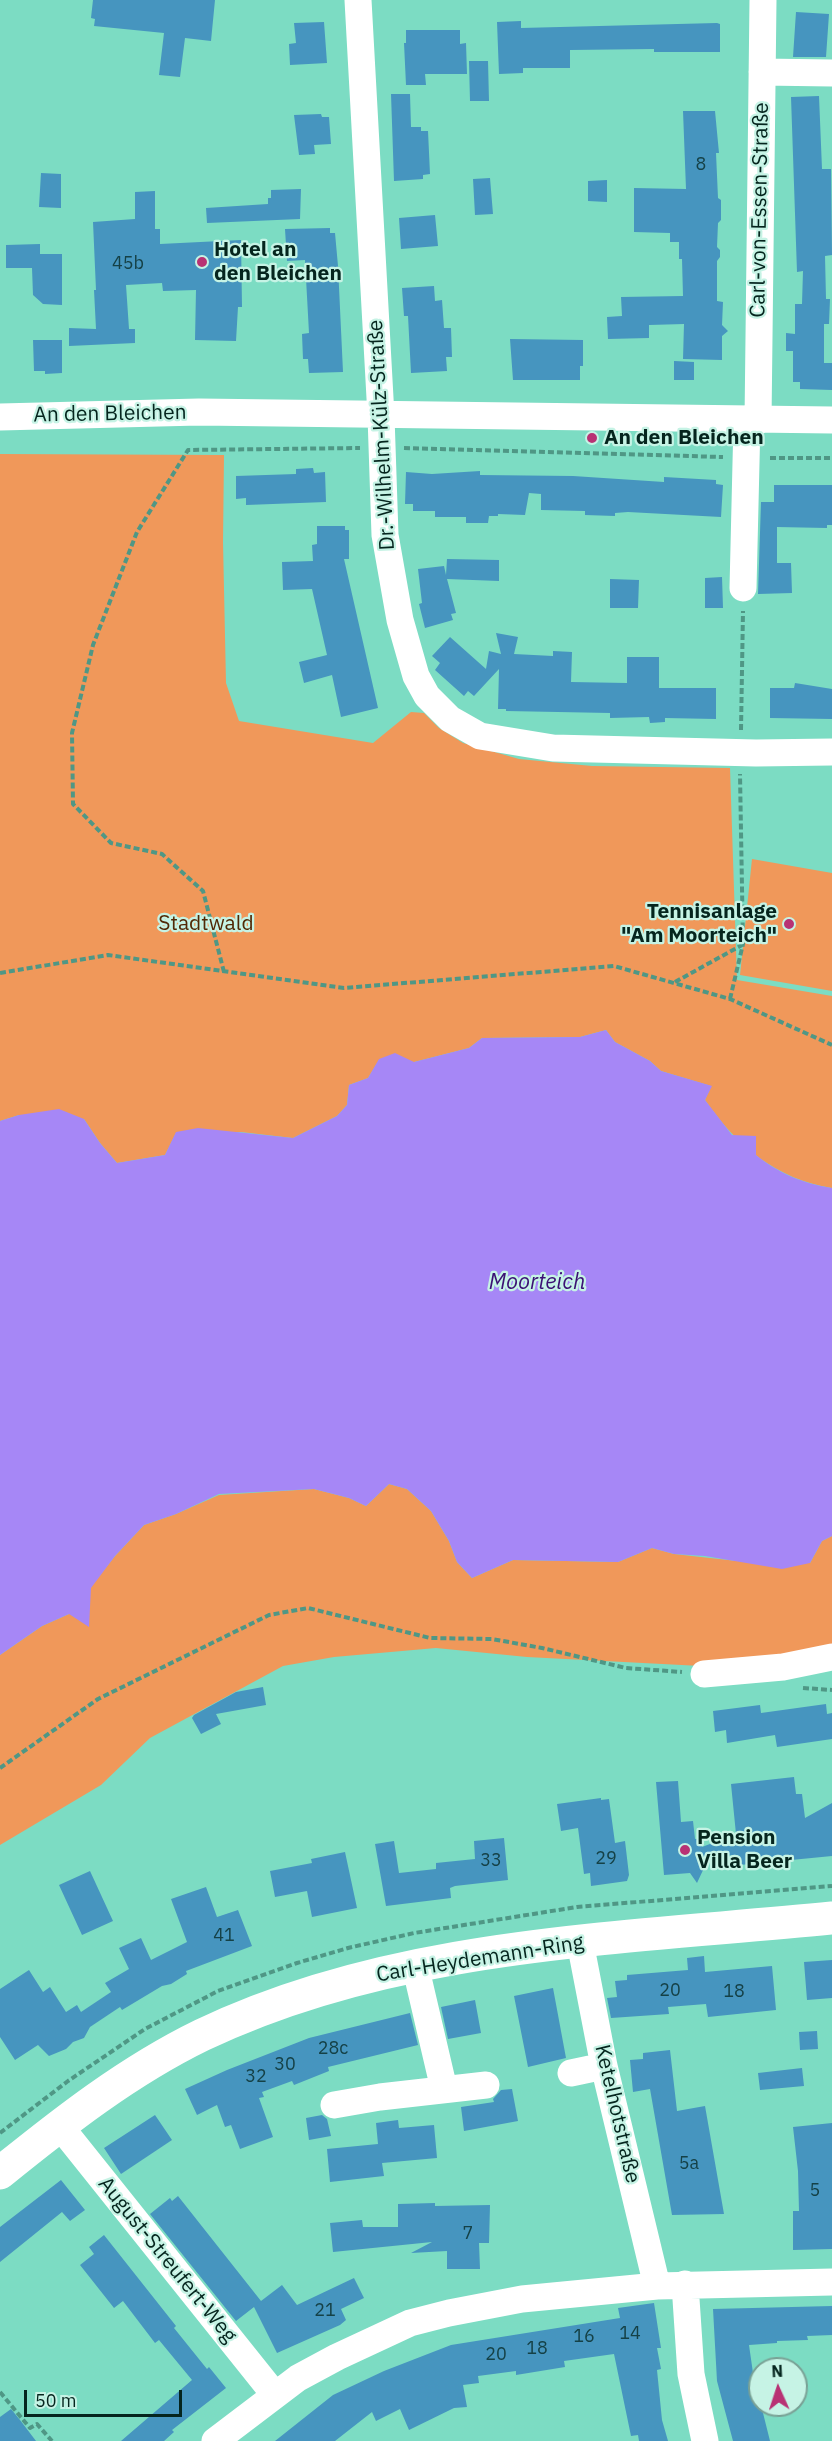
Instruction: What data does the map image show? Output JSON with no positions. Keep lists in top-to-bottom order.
{
  "streets": {
    "main road": ["Carl-Heydemann-Ring"],
    "street": [
      "Carl-von-Essen-Straße",
      "An den Bleichen",
      "Dr.-Wilhelm-Külz-Straße",
      "Ketelhotstraße",
      "August-Streufert-Weg"
    ]
  },
  "crossings": [
    ["Carl-von-Essen-Straße", "An den Bleichen"],
    ["An den Bleichen", "Dr.-Wilhelm-Külz-Straße"],
    ["Carl-Heydemann-Ring", "Ketelhotstraße"],
    ["Carl-Heydemann-Ring", "August-Streufert-Weg"]
  ],
  "water": ["Moorteich"],
  "parks": ["Stadtwald"],
  "places": [
    "Hotel an den Bleichen",
    "An den Bleichen",
    "Tennisanlage \"Am Moorteich\"",
    "Pension Villa Beer"
  ],
  "house_numbers": [
    "8",
    "45b",
    "29",
    "33",
    "41",
    "20",
    "18",
    "28c",
    "30",
    "32",
    "5a",
    "5",
    "7",
    "21",
    "14",
    "16",
    "18",
    "20"
  ],
  "scale_bar": "50 m",
  "north": "top"
}
